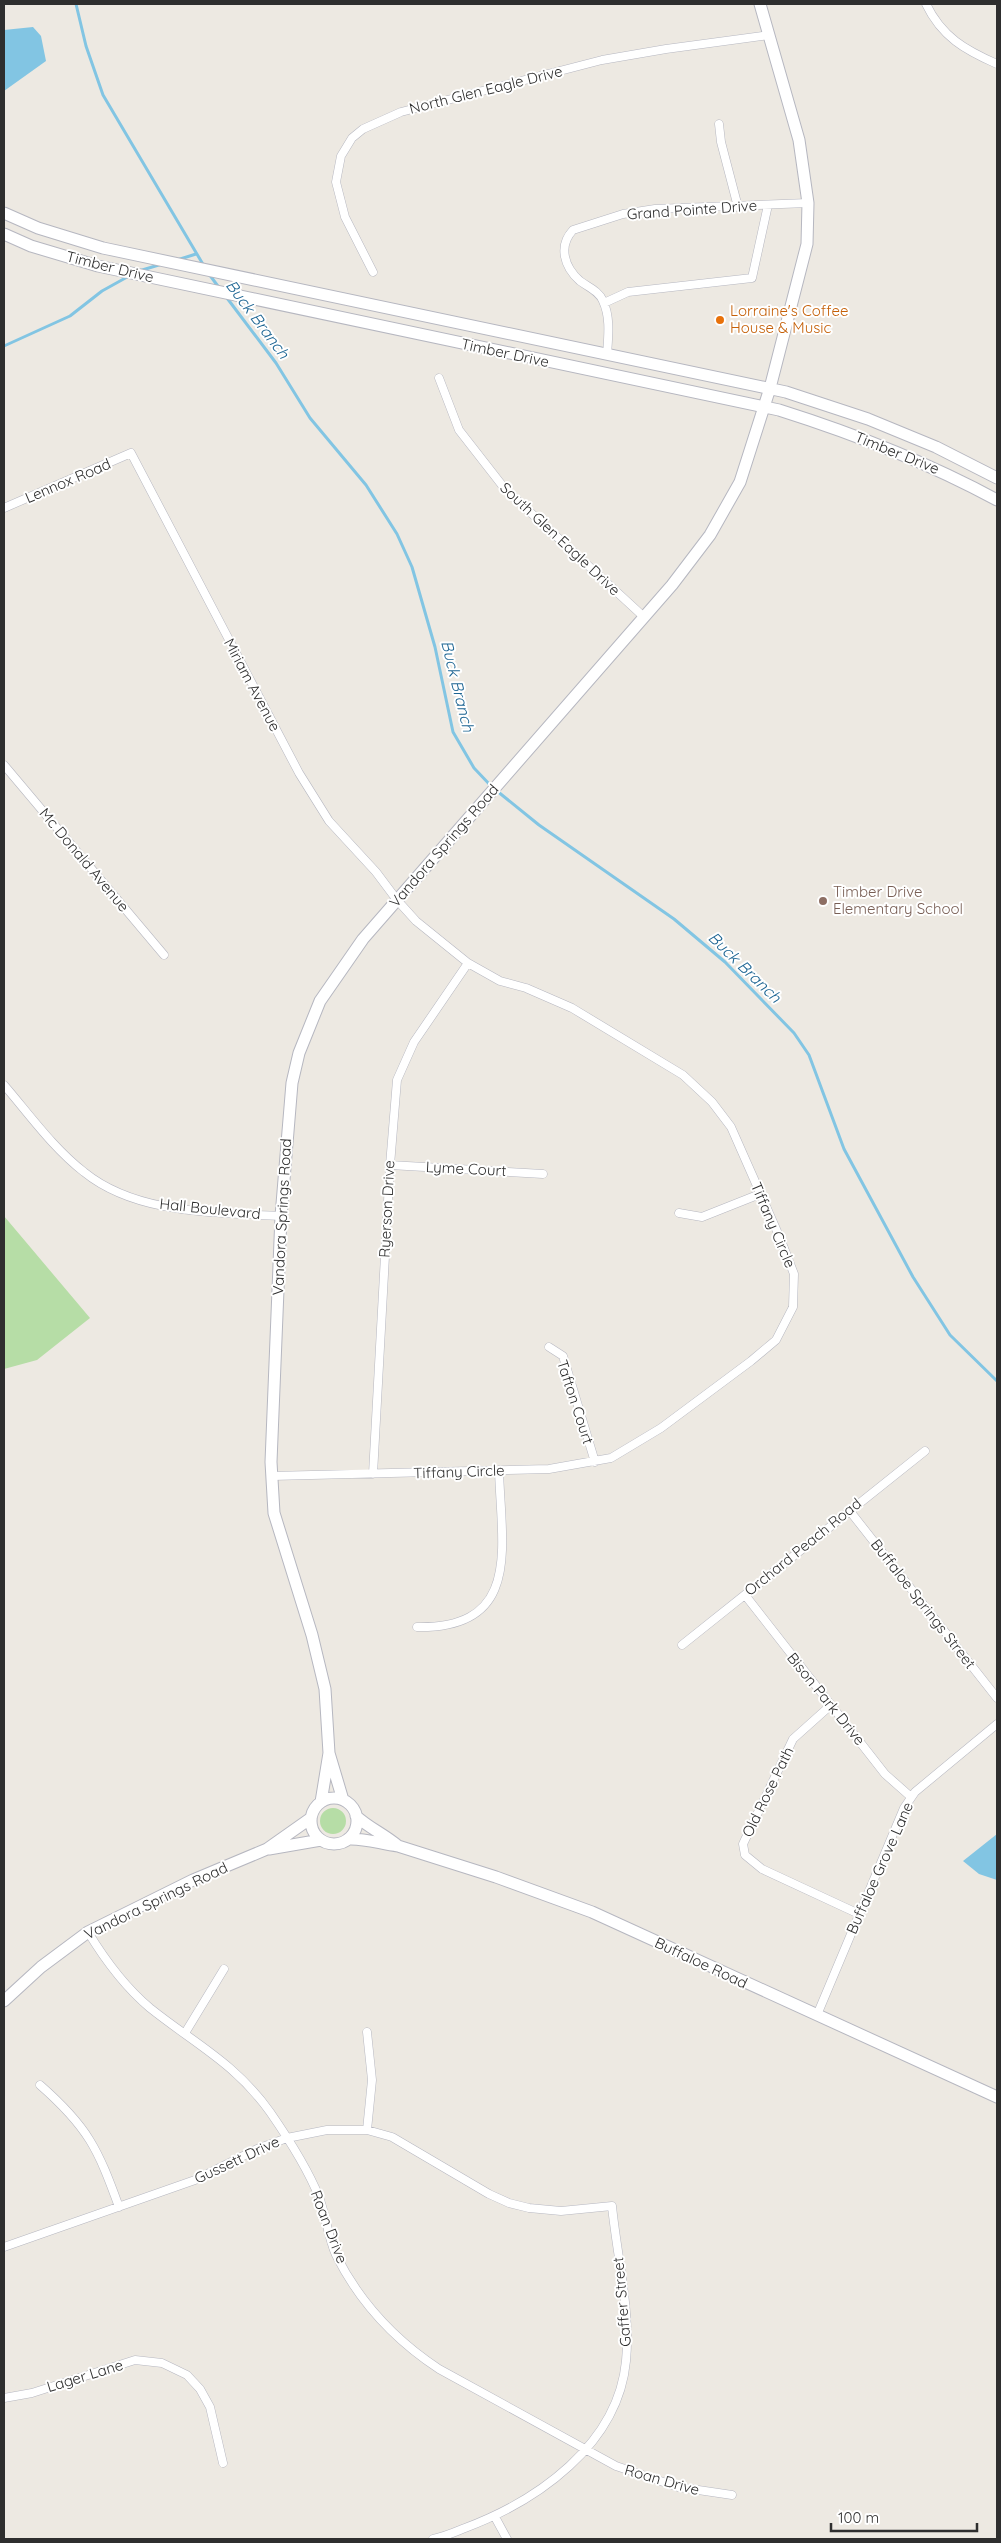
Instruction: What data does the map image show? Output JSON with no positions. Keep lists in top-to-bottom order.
{
  "streets": {
    "street": [
      "North Glen Eagle Drive",
      "Grand Pointe Drive",
      "Timber Drive",
      "Lennox Road",
      "South Glen Eagle Drive",
      "Miriam Avenue",
      "Vandora Springs Road",
      "Mc Donald Avenue",
      "Lyme Court",
      "Hall Boulevard",
      "Ryerson Drive",
      "Tiffany Circle",
      "Tafton Court",
      "Orchard Peach Road",
      "Buffaloe Springs Street",
      "Bison Park Drive",
      "Old Rose Path",
      "Buffaloe Grove Lane",
      "Buffaloe Road",
      "Gussett Drive",
      "Roan Drive",
      "Gaffer Street",
      "Lager Lane"
    ]
  },
  "crossings": [
    ["North Glen Eagle Drive", "Vandora Springs Road"],
    ["Grand Pointe Drive", "Vandora Springs Road"],
    ["Timber Drive", "Vandora Springs Road"],
    ["Lennox Road", "Miriam Avenue"],
    ["South Glen Eagle Drive", "Vandora Springs Road"],
    ["Miriam Avenue", "Vandora Springs Road"],
    ["Miriam Avenue", "Tiffany Circle"],
    ["Vandora Springs Road", "Hall Boulevard"],
    ["Vandora Springs Road", "Tiffany Circle"],
    ["Vandora Springs Road", "Buffaloe Road"],
    ["Vandora Springs Road", "Roan Drive"],
    ["Lyme Court", "Ryerson Drive"],
    ["Ryerson Drive", "Tiffany Circle"],
    ["Tiffany Circle", "Tafton Court"],
    ["Orchard Peach Road", "Buffaloe Springs Street"],
    ["Orchard Peach Road", "Bison Park Drive"],
    ["Bison Park Drive", "Old Rose Path"],
    ["Bison Park Drive", "Buffaloe Grove Lane"],
    ["Old Rose Path", "Buffaloe Grove Lane"],
    ["Buffaloe Grove Lane", "Buffaloe Road"],
    ["Gussett Drive", "Roan Drive"],
    ["Gussett Drive", "Gaffer Street"],
    ["Roan Drive", "Gaffer Street"]
  ],
  "water": ["Buck Branch"],
  "places": ["Lorraine's Coffee House & Music", "Timber Drive Elementary School"],
  "scale_bar": "100 m"
}
